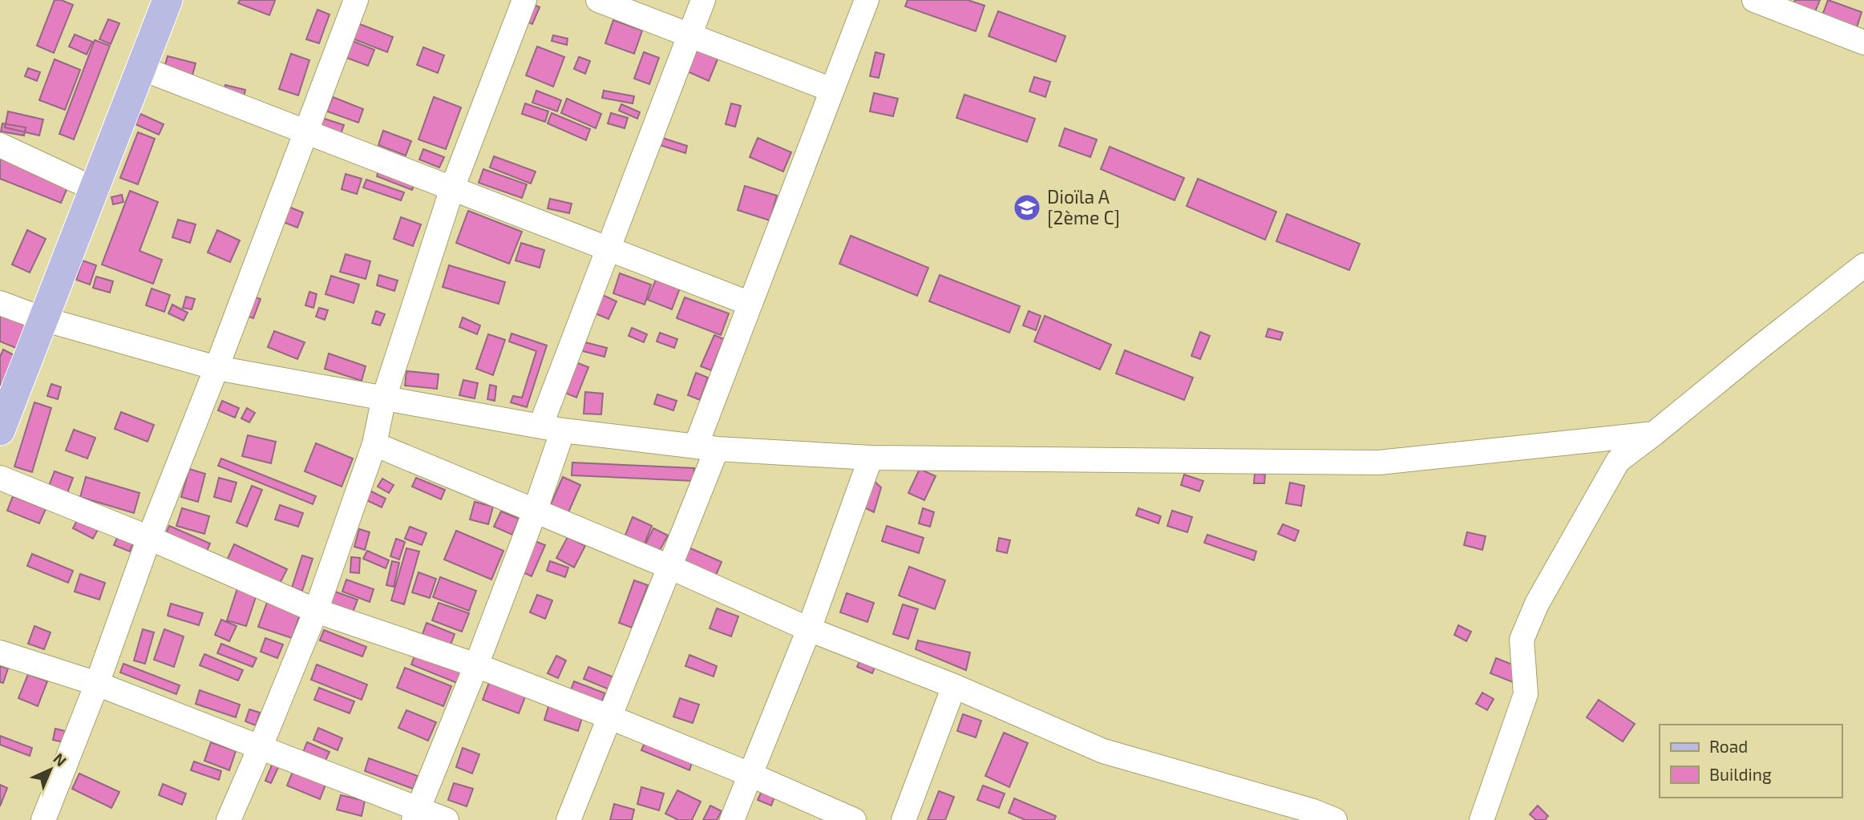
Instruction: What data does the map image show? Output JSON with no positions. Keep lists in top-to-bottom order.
{
  "places": {
    "school or university": ["Dioïla A [2ème C]"]
  },
  "legend": ["Road", "Building"],
  "north": "top right"
}
